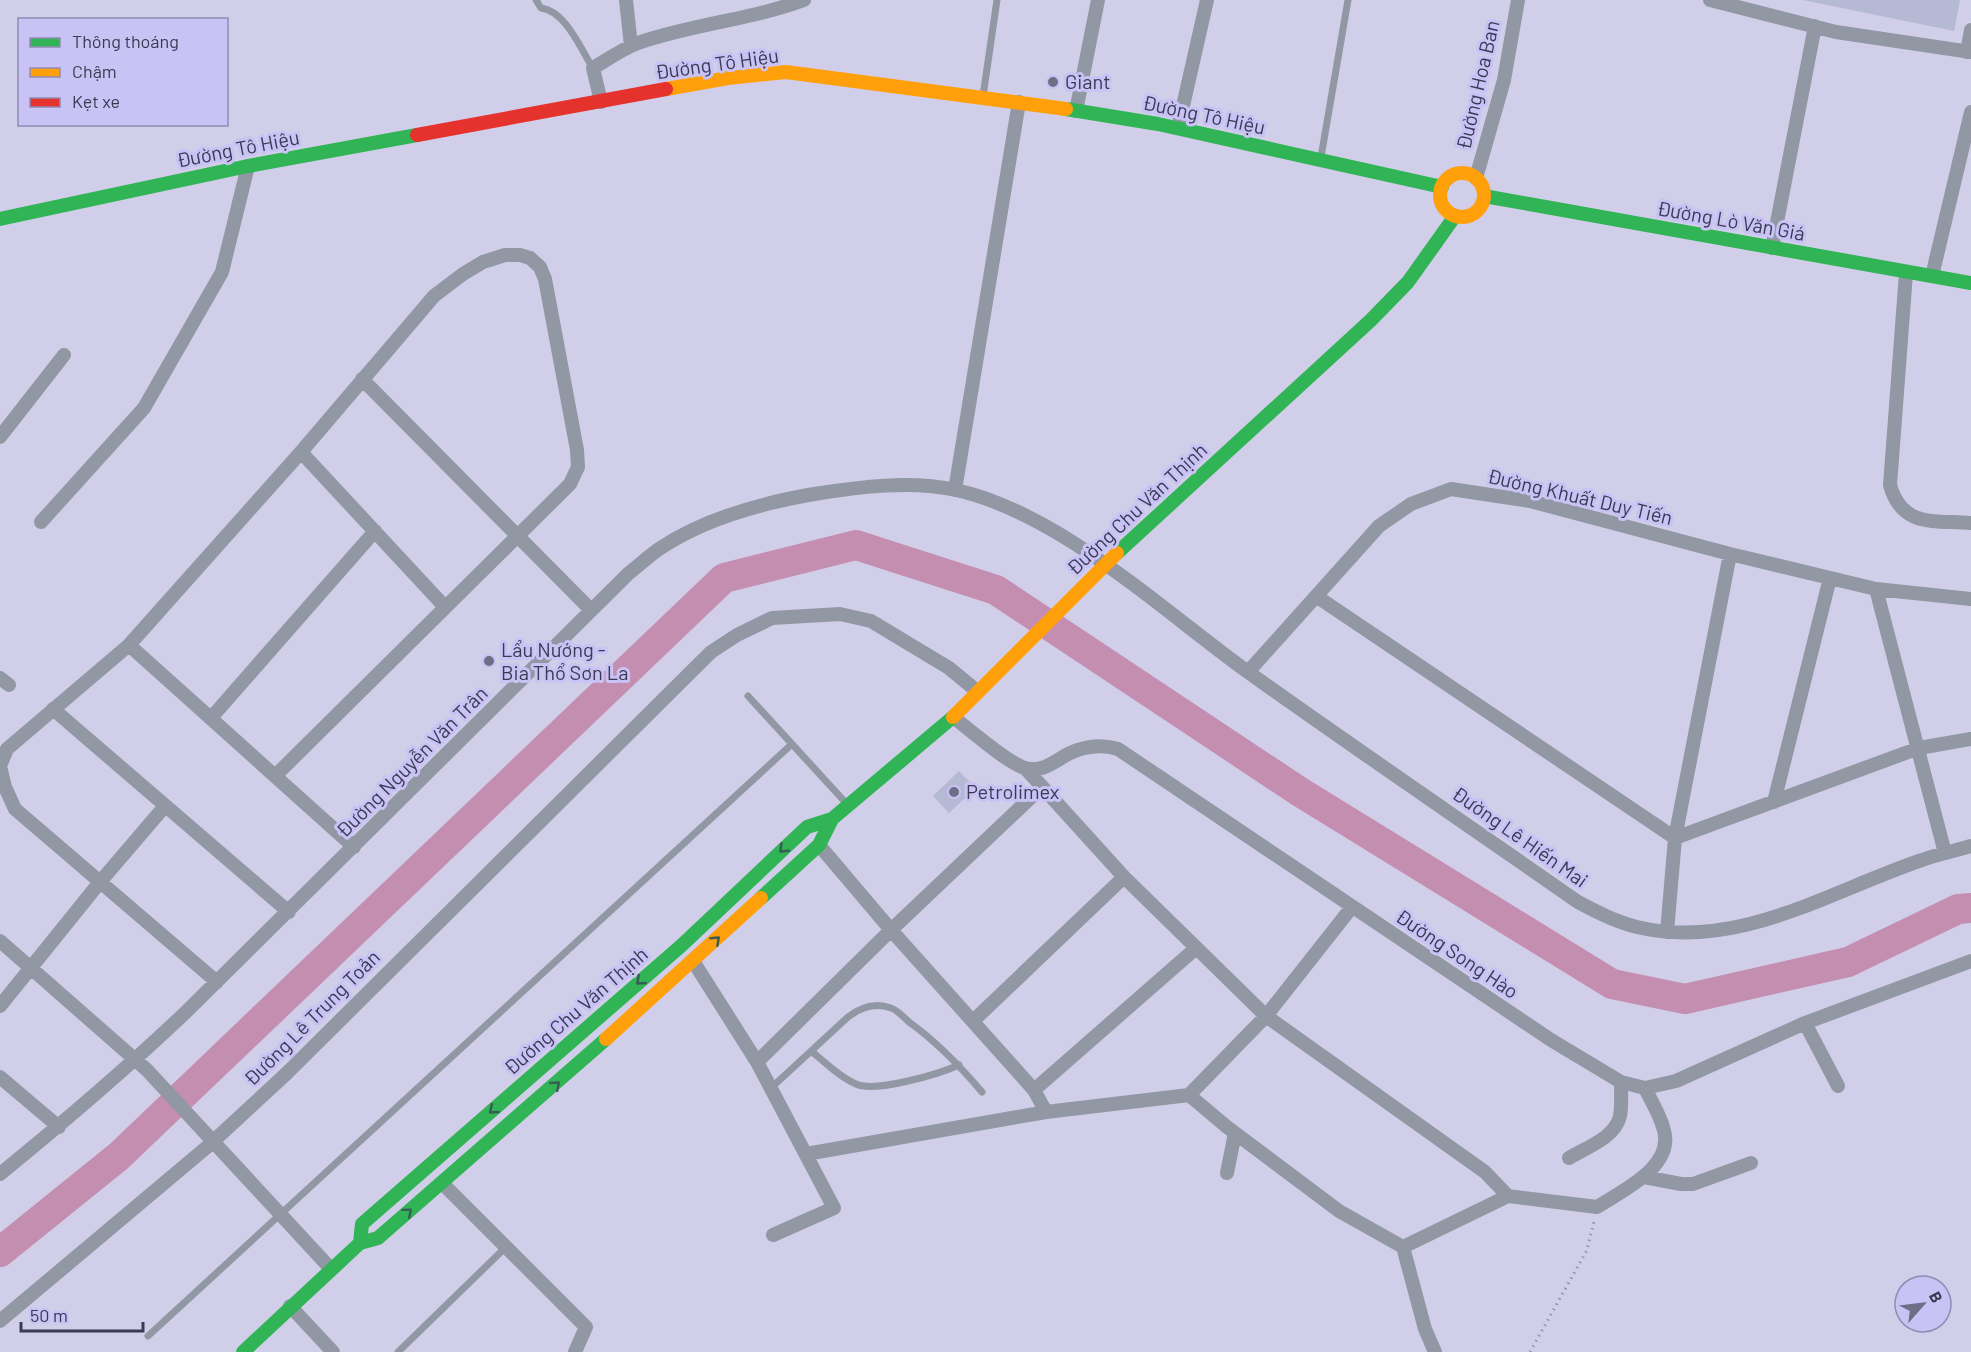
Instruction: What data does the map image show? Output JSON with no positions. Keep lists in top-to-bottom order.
{
  "streets": {
    "main road": ["Đường Tô Hiệu", "Đường Lò Văn Giá", "Đường Chu Văn Thịnh"],
    "street": [
      "Đường Hoa Ban",
      "Đường Khuất Duy Tiến",
      "Đường Nguyễn Văn Trân",
      "Đường Lê Hiến Mai",
      "Đường Song Hào",
      "Đường Lê Trung Toản"
    ]
  },
  "crossings": [
    ["Đường Tô Hiệu", "Đường Hoa Ban"],
    ["Đường Tô Hiệu", "Đường Lò Văn Giá"],
    ["Đường Tô Hiệu", "Đường Chu Văn Thịnh"],
    ["Đường Hoa Ban", "Đường Lò Văn Giá"],
    ["Đường Hoa Ban", "Đường Chu Văn Thịnh"],
    ["Đường Lò Văn Giá", "Đường Chu Văn Thịnh"],
    ["Đường Khuất Duy Tiến", "Đường Lê Hiến Mai"],
    ["Đường Chu Văn Thịnh", "Đường Nguyễn Văn Trân"],
    ["Đường Chu Văn Thịnh", "Đường Lê Hiến Mai"],
    ["Đường Chu Văn Thịnh", "Đường Lê Trung Toản"],
    ["Đường Nguyễn Văn Trân", "Đường Lê Hiến Mai"]
  ],
  "places": ["Giant", "Lẩu Nướng - Bia Thổ Sơn La", "Petrolimex"],
  "legend": ["Thông thoáng", "Chậm", "Kẹt xe"],
  "scale_bar": "50 m",
  "north": "top right"
}
